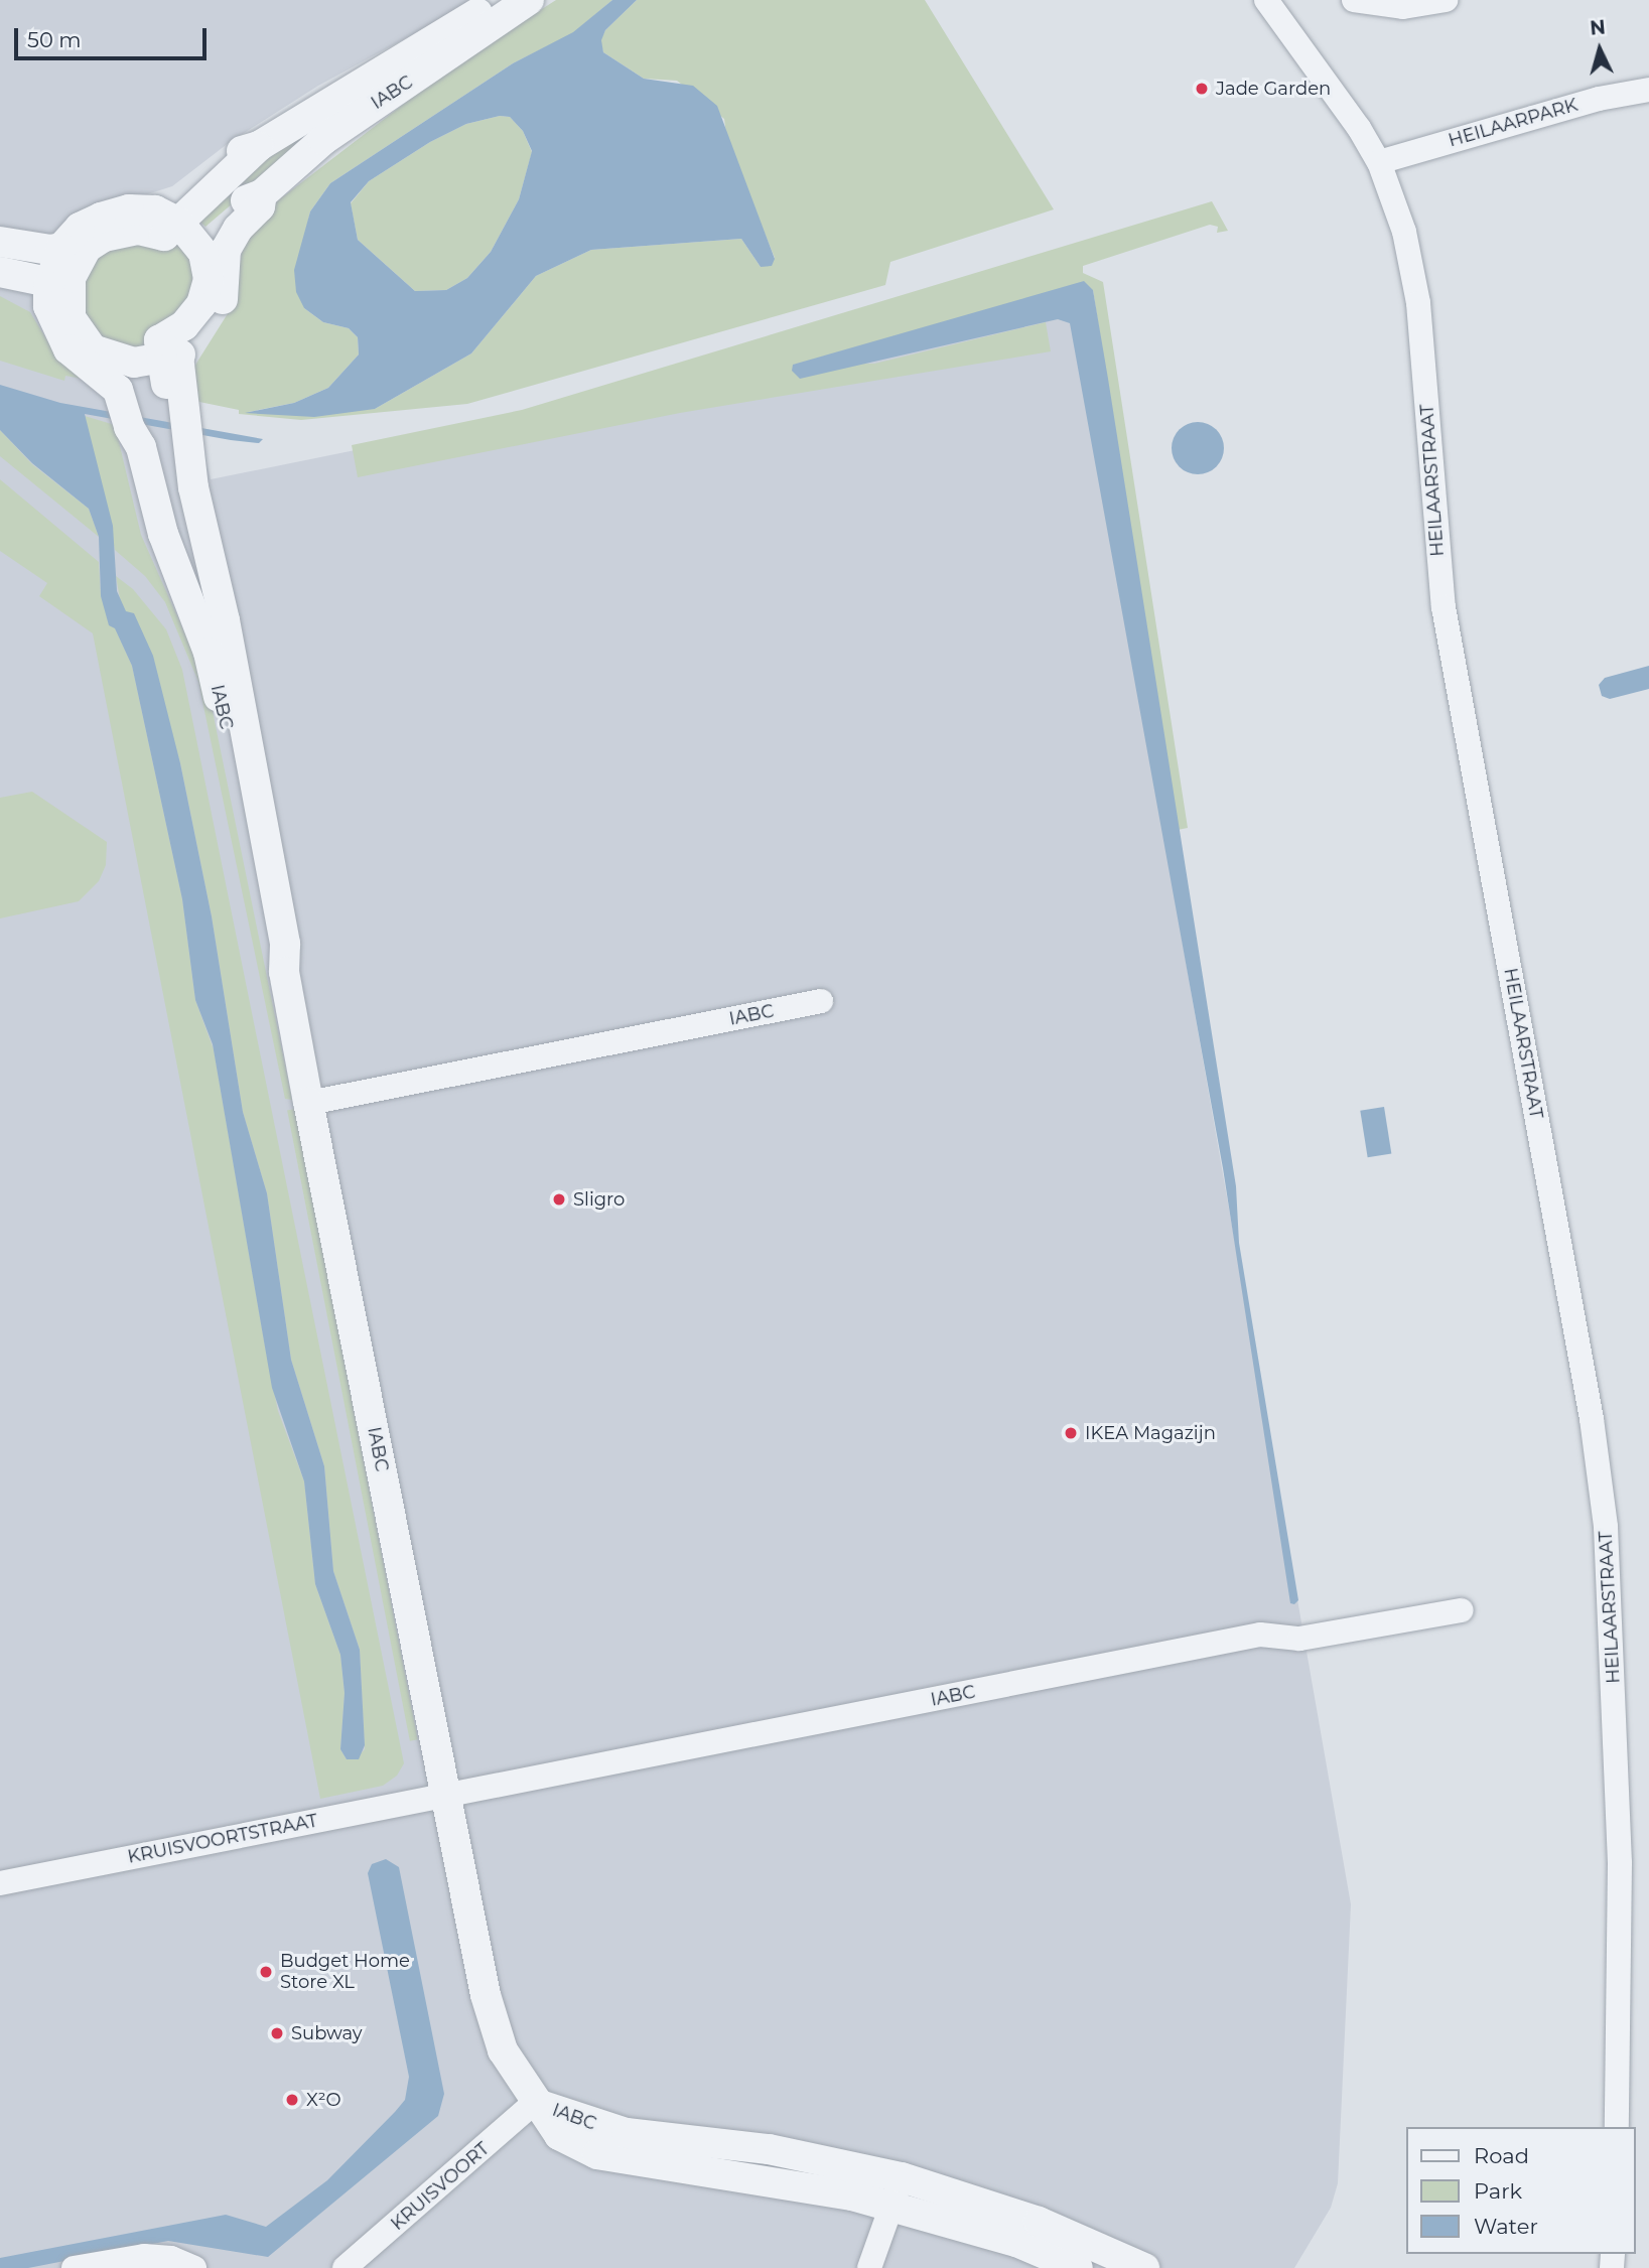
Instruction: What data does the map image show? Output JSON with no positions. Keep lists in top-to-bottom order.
{
  "streets": {
    "street": [
      "IABC",
      "HEILAARPARK",
      "HEILAARSTRAAT",
      "KRUISVOORTSTRAAT",
      "KRUISVOORT"
    ]
  },
  "crossings": [
    ["IABC", "KRUISVOORTSTRAAT"],
    ["IABC", "KRUISVOORT"],
    ["HEILAARPARK", "HEILAARSTRAAT"]
  ],
  "places": [
    "Jade Garden",
    "Sligro",
    "IKEA Magazijn",
    "Budget Home Store XL",
    "Subway",
    "X²O"
  ],
  "legend": ["Road", "Park", "Water"],
  "scale_bar": "50 m",
  "north": "top"
}
